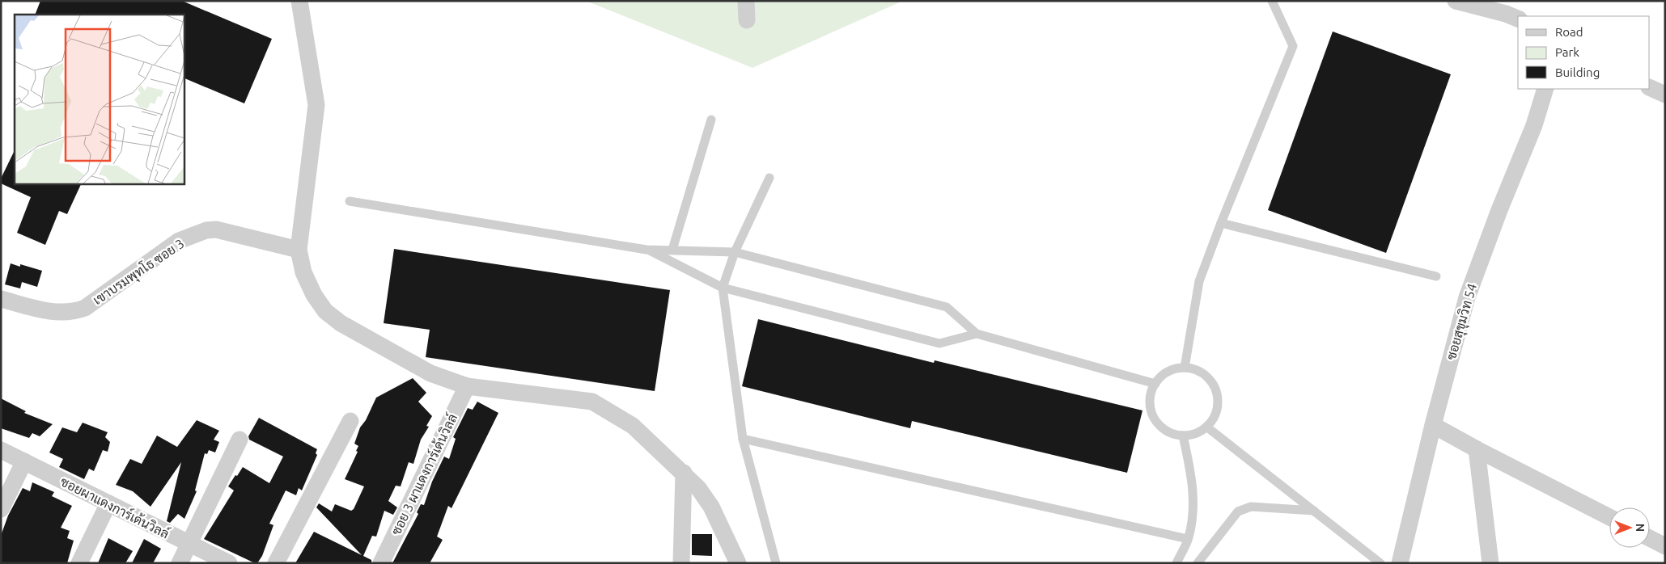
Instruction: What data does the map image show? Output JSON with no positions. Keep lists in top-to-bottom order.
{
  "streets": {
    "street": [
      "เขาบรมพุทโธ ซอย 3",
      "ซอยสุขุมวิท 54",
      "ซอย 3 ผาแดงการ์เด้นวิลล์",
      "ซอยผาแดงการ์เด้นวิลล์"
    ]
  },
  "legend": ["Road", "Park", "Building"],
  "north": "right"
}
